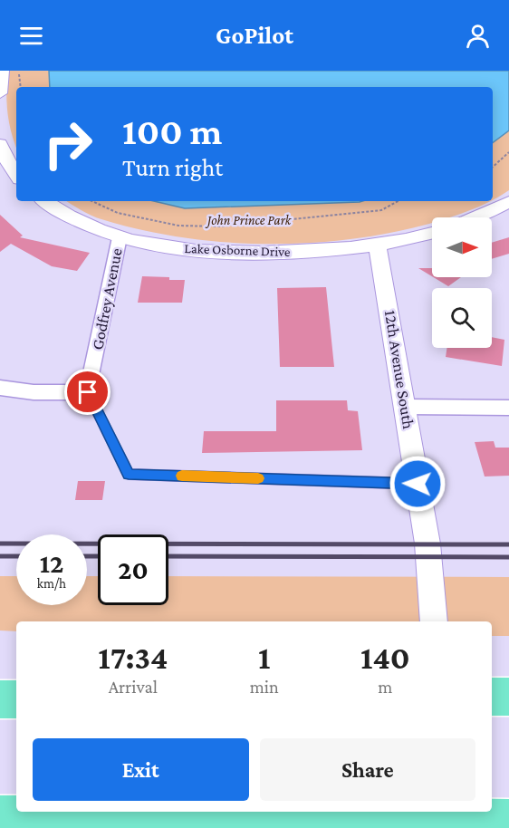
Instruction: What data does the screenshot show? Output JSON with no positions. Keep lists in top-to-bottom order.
{
  "streets": {
    "street": ["Lake Osborne Drive", "Godfrey Avenue", "12th Avenue South"]
  },
  "crossings": [
    ["Lake Osborne Drive", "Godfrey Avenue"],
    ["Lake Osborne Drive", "12th Avenue South"]
  ],
  "parks": ["John Prince Park"],
  "north": "right",
  "page": {
    "header": "GoPilot",
    "turn": ["100 m", "Turn right"],
    "speed": "12 km/h",
    "limit": "20",
    "eta": [
      "17:34",
      "Arrival",
      "1",
      "min",
      "140",
      "m"
    ],
    "buttons": ["Exit", "Share"]
  }
}
